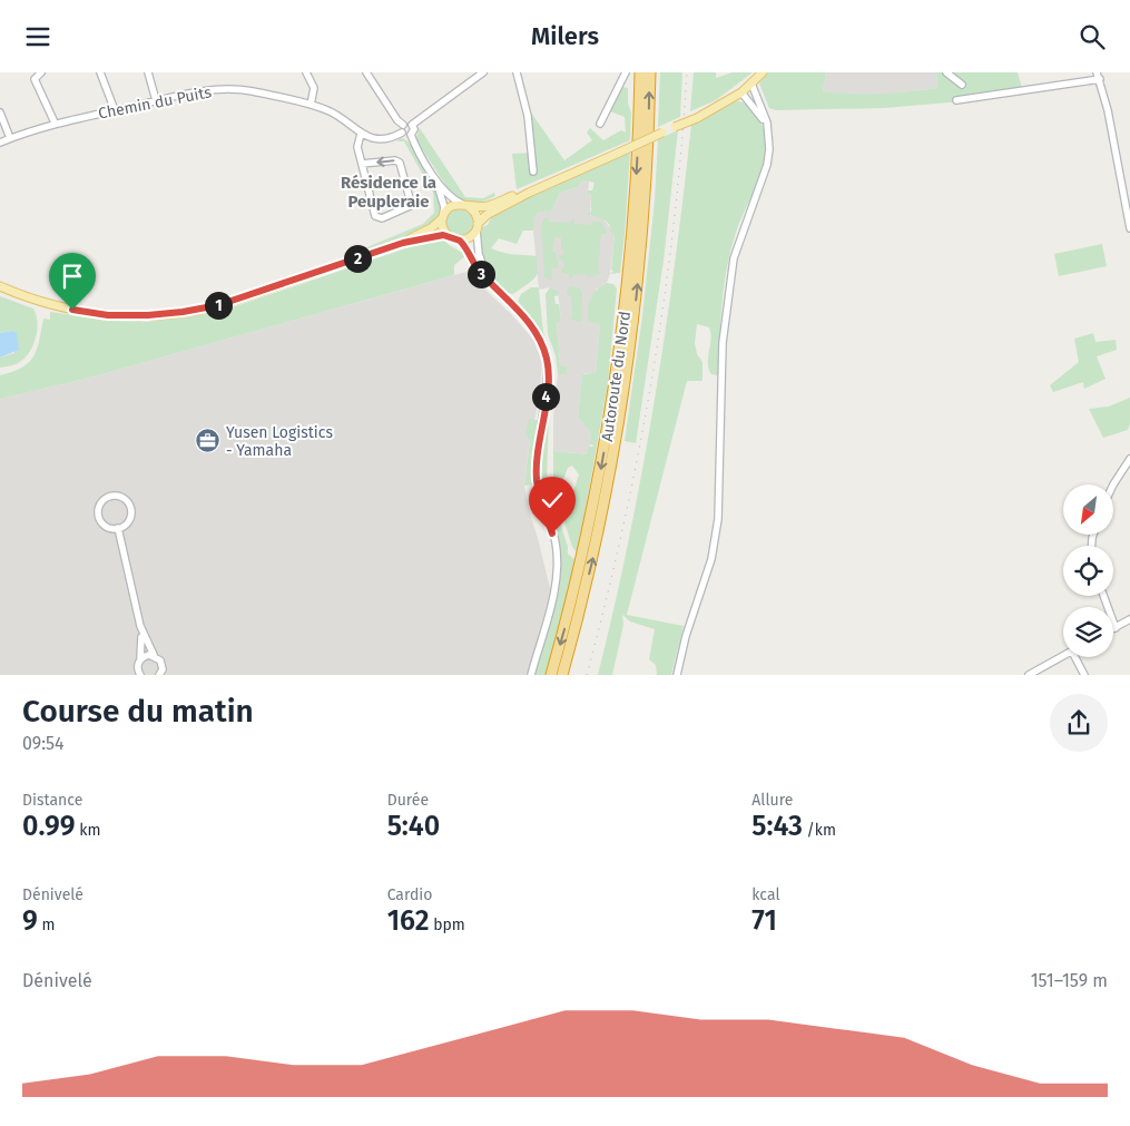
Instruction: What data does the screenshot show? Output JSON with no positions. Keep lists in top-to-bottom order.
{
  "streets": {
    "highway": ["Autoroute du Nord"],
    "street": ["Chemin du Puits"]
  },
  "districts": ["Résidence la Peupleraie"],
  "places": {
    "office": ["Yusen Logistics - Yamaha"]
  },
  "north": "bottom left",
  "page": {
    "header": "Milers",
    "pins": [
      "2",
      "3",
      "1",
      "4"
    ],
    "heading": ["Course du matin", "09:54"],
    "stats": [
      ["Distance", "0.99 km"],
      ["Durée", "5:40"],
      ["Allure", "5:43 /km"],
      ["Dénivelé", "9 m"],
      ["Cardio", "162 bpm"],
      ["kcal", "71"]
    ],
    "chart": ["Dénivelé", "151–159 m"]
  }
}
